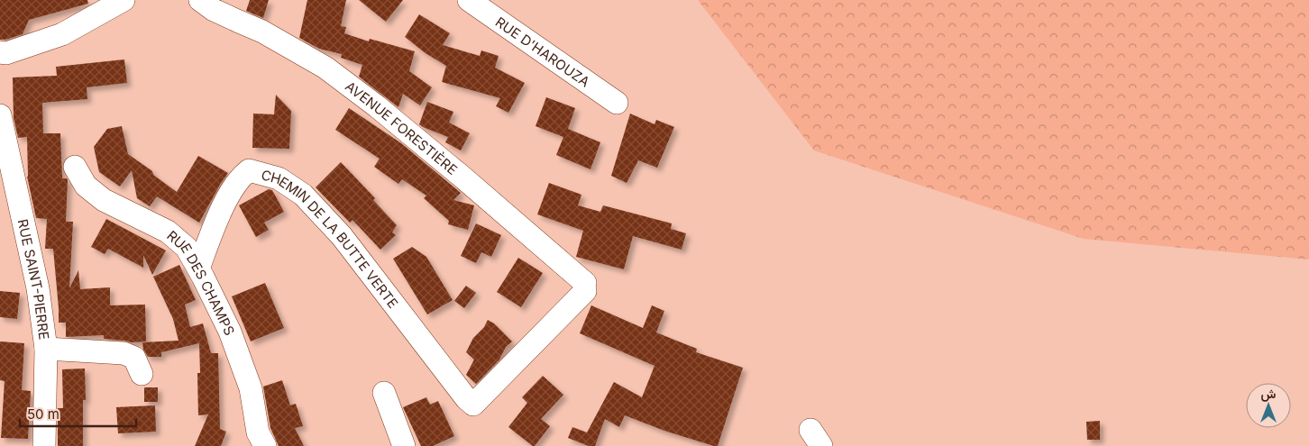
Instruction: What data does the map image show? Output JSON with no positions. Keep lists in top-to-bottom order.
{
  "streets": {
    "street": [
      "RUE D'HAROUZA",
      "AVENUE FORESTIÈRE",
      "CHEMIN DE LA BUTTE VERTE",
      "RUE SAINT-PIERRE",
      "RUE DES CHAMPS"
    ]
  },
  "crossings": [
    ["AVENUE FORESTIÈRE", "CHEMIN DE LA BUTTE VERTE"],
    ["CHEMIN DE LA BUTTE VERTE", "RUE DES CHAMPS"]
  ],
  "scale_bar": "50 m",
  "north": "top"
}
